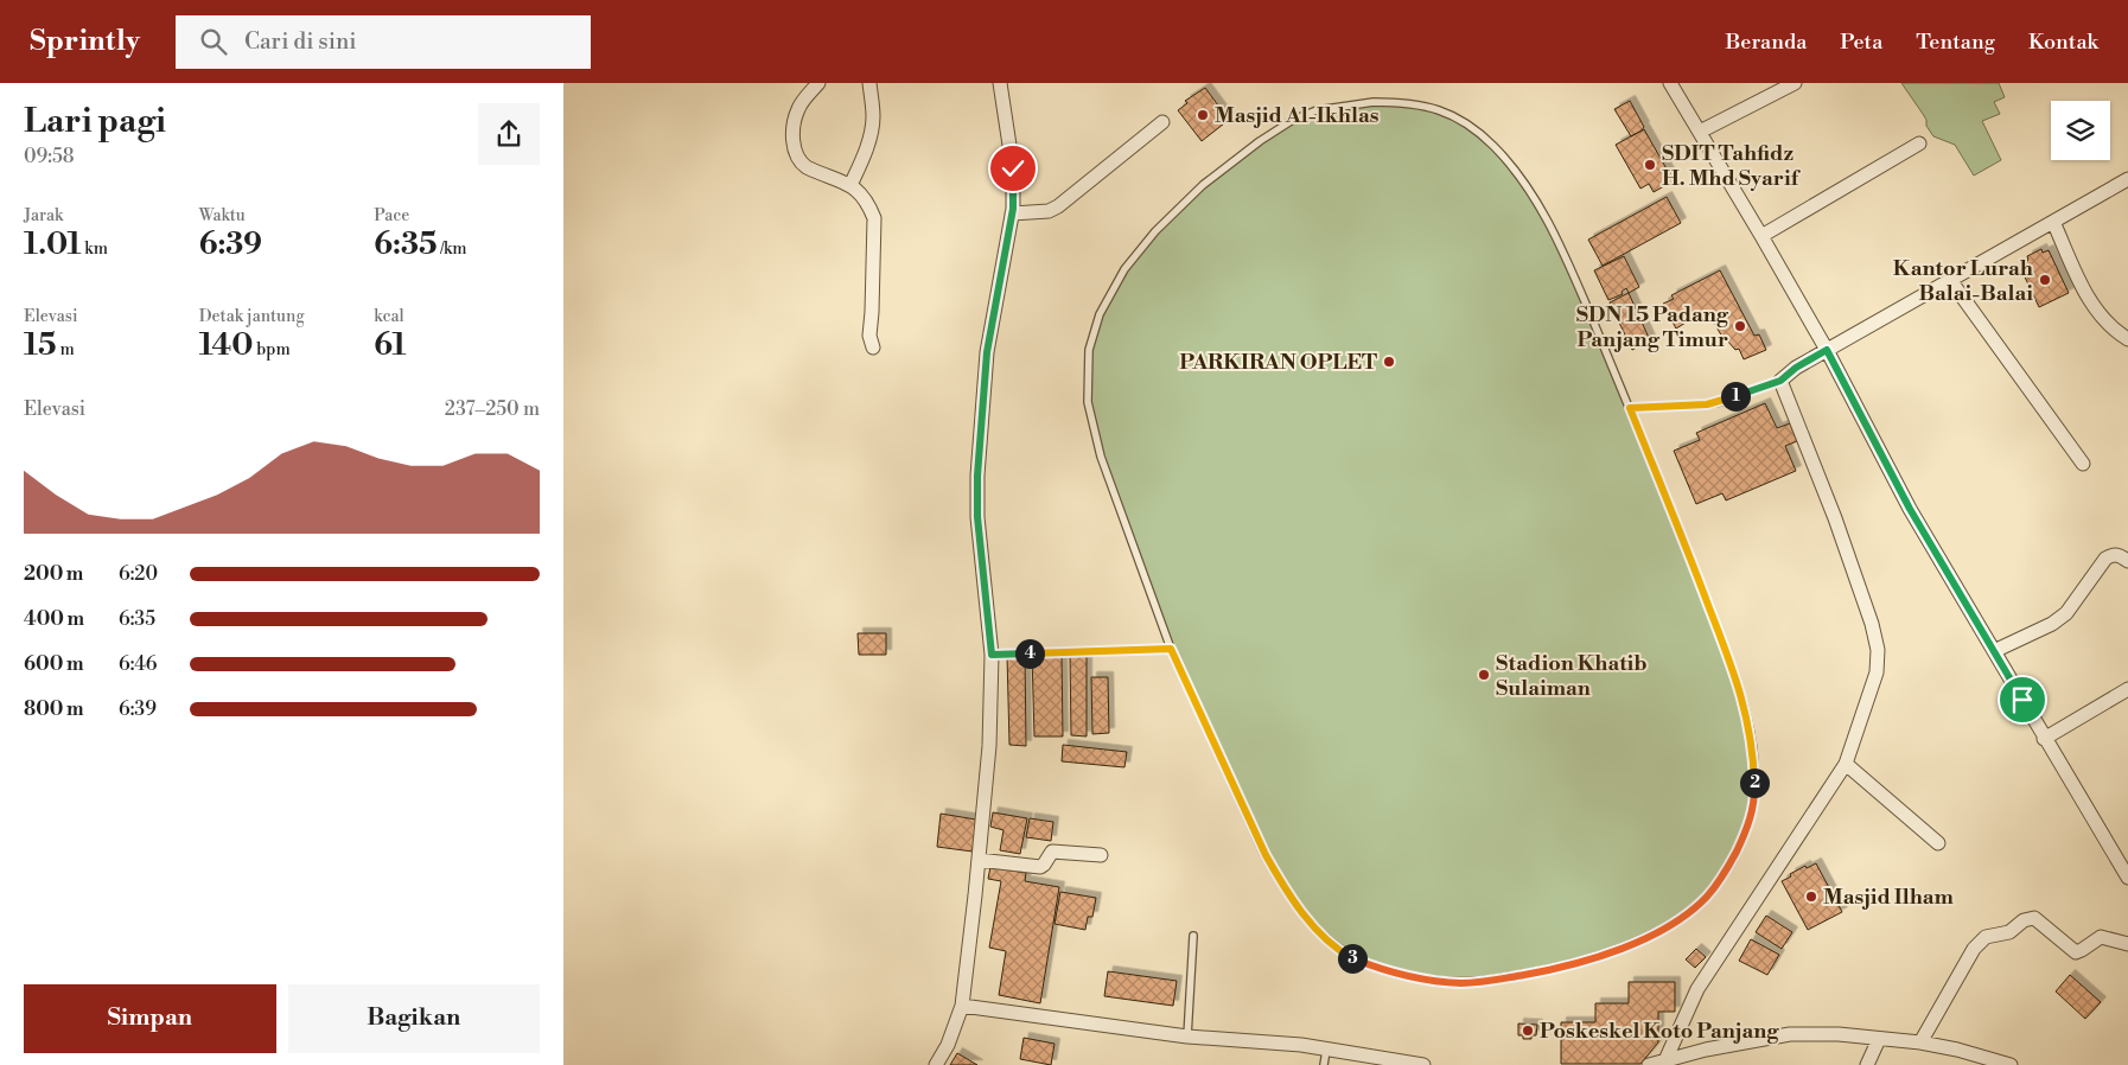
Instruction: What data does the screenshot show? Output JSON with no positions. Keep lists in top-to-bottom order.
{
  "places": [
    "Masjid Al-Ikhlas",
    "SDIT Tahfidz H. Mhd Syarif",
    "Kantor Lurah Balai-Balai",
    "SDN 15 Padang Panjang Timur",
    "PARKIRAN OPLET",
    "Stadion Khatib Sulaiman",
    "Masjid Ilham",
    "Poskeskel Koto Panjang"
  ],
  "page": {
    "header": "Sprintly",
    "search": "Cari di sini",
    "nav": [
      "Beranda",
      "Peta",
      "Tentang",
      "Kontak"
    ],
    "heading": ["Lari pagi", "09:58"],
    "stats": [
      ["Jarak", "1.01 km"],
      ["Waktu", "6:39"],
      ["Pace", "6:35 /km"],
      ["Elevasi", "15 m"],
      ["Detak jantung", "140 bpm"],
      ["kcal", "61"]
    ],
    "pins": [
      "1",
      "4",
      "2",
      "3"
    ],
    "chart": ["Elevasi", "237–250 m"],
    "list": [
      {
        "name": "200 m",
        "note": "6:20"
      },
      {
        "name": "400 m",
        "note": "6:35"
      },
      {
        "name": "600 m",
        "note": "6:46"
      },
      {
        "name": "800 m",
        "note": "6:39"
      }
    ],
    "buttons": ["Simpan", "Bagikan"]
  }
}
